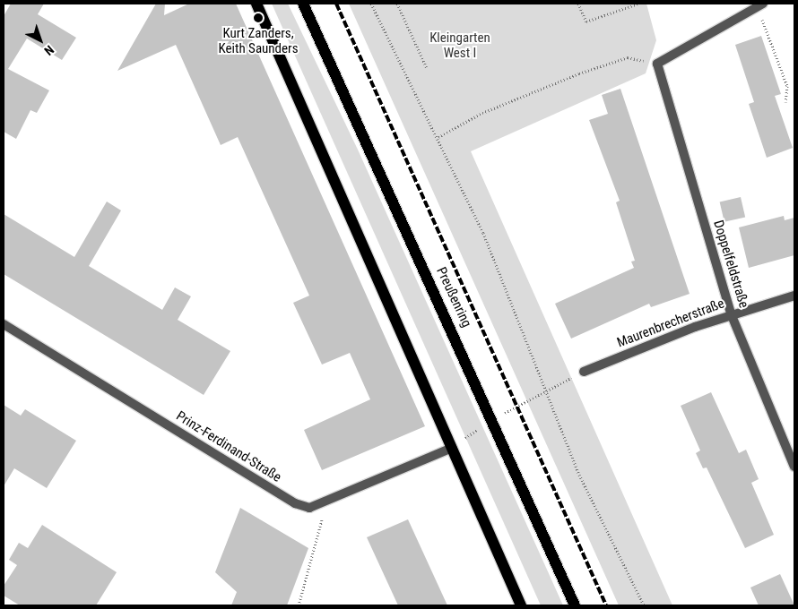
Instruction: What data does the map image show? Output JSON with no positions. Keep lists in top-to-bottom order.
{
  "streets": {
    "main road": ["Preußenring"],
    "street": ["Doppelfeldstraße", "Maurenbrecherstraße", "Prinz-Ferdinand-Straße"]
  },
  "crossings": [
    ["Doppelfeldstraße", "Maurenbrecherstraße"]
  ],
  "parks": ["Kleingarten West I"],
  "places": ["Kurt Zanders, Keith Saunders"],
  "north": "bottom right"
}
